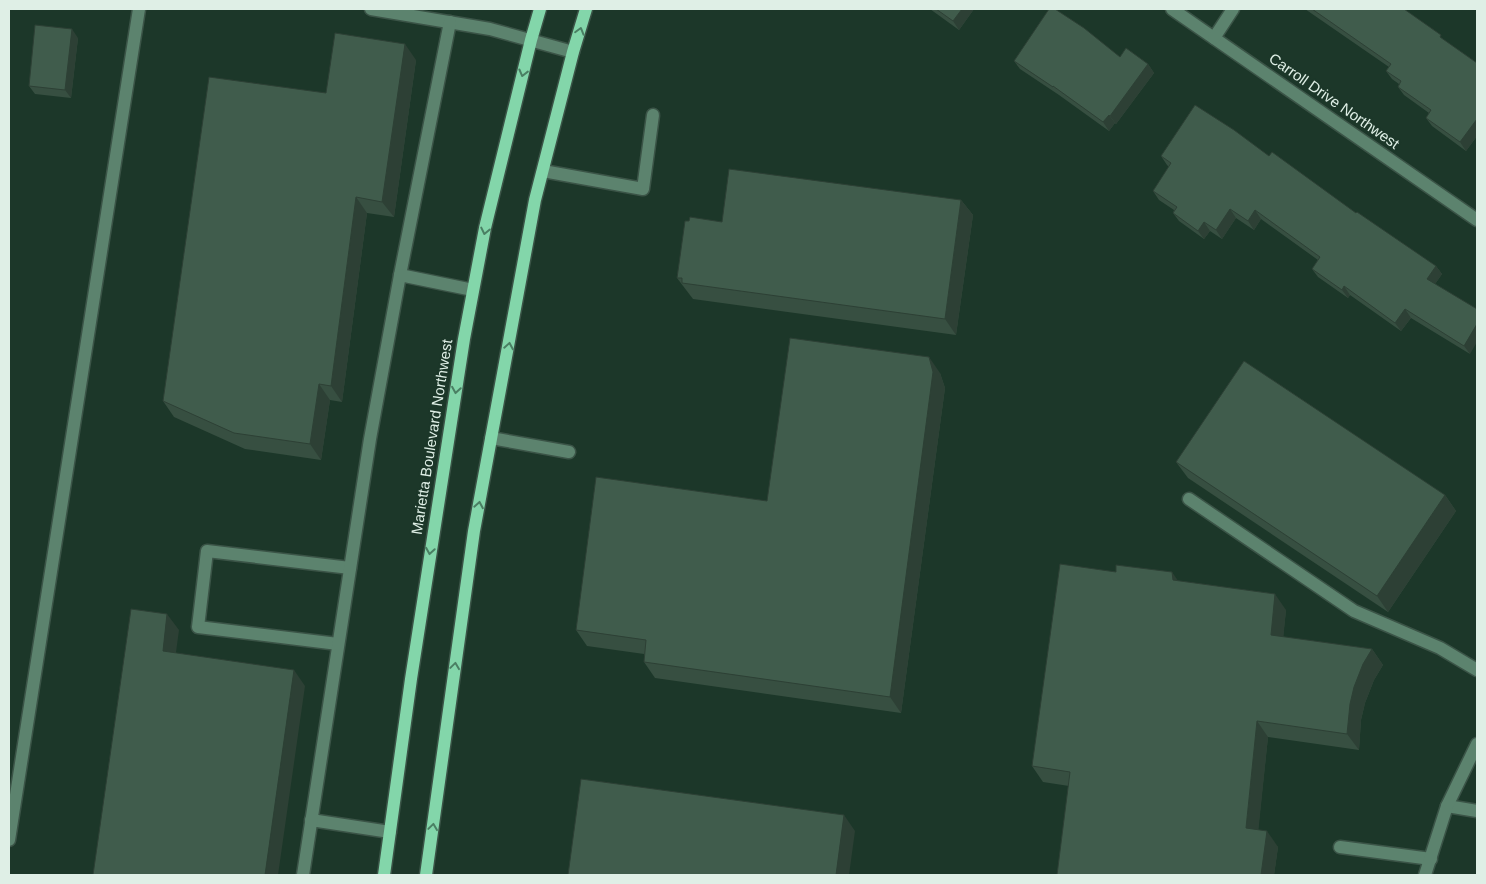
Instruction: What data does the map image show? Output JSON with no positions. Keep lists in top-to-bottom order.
{
  "streets": {
    "main road": ["Marietta Boulevard Northwest"],
    "street": ["Carroll Drive Northwest"]
  }
}
